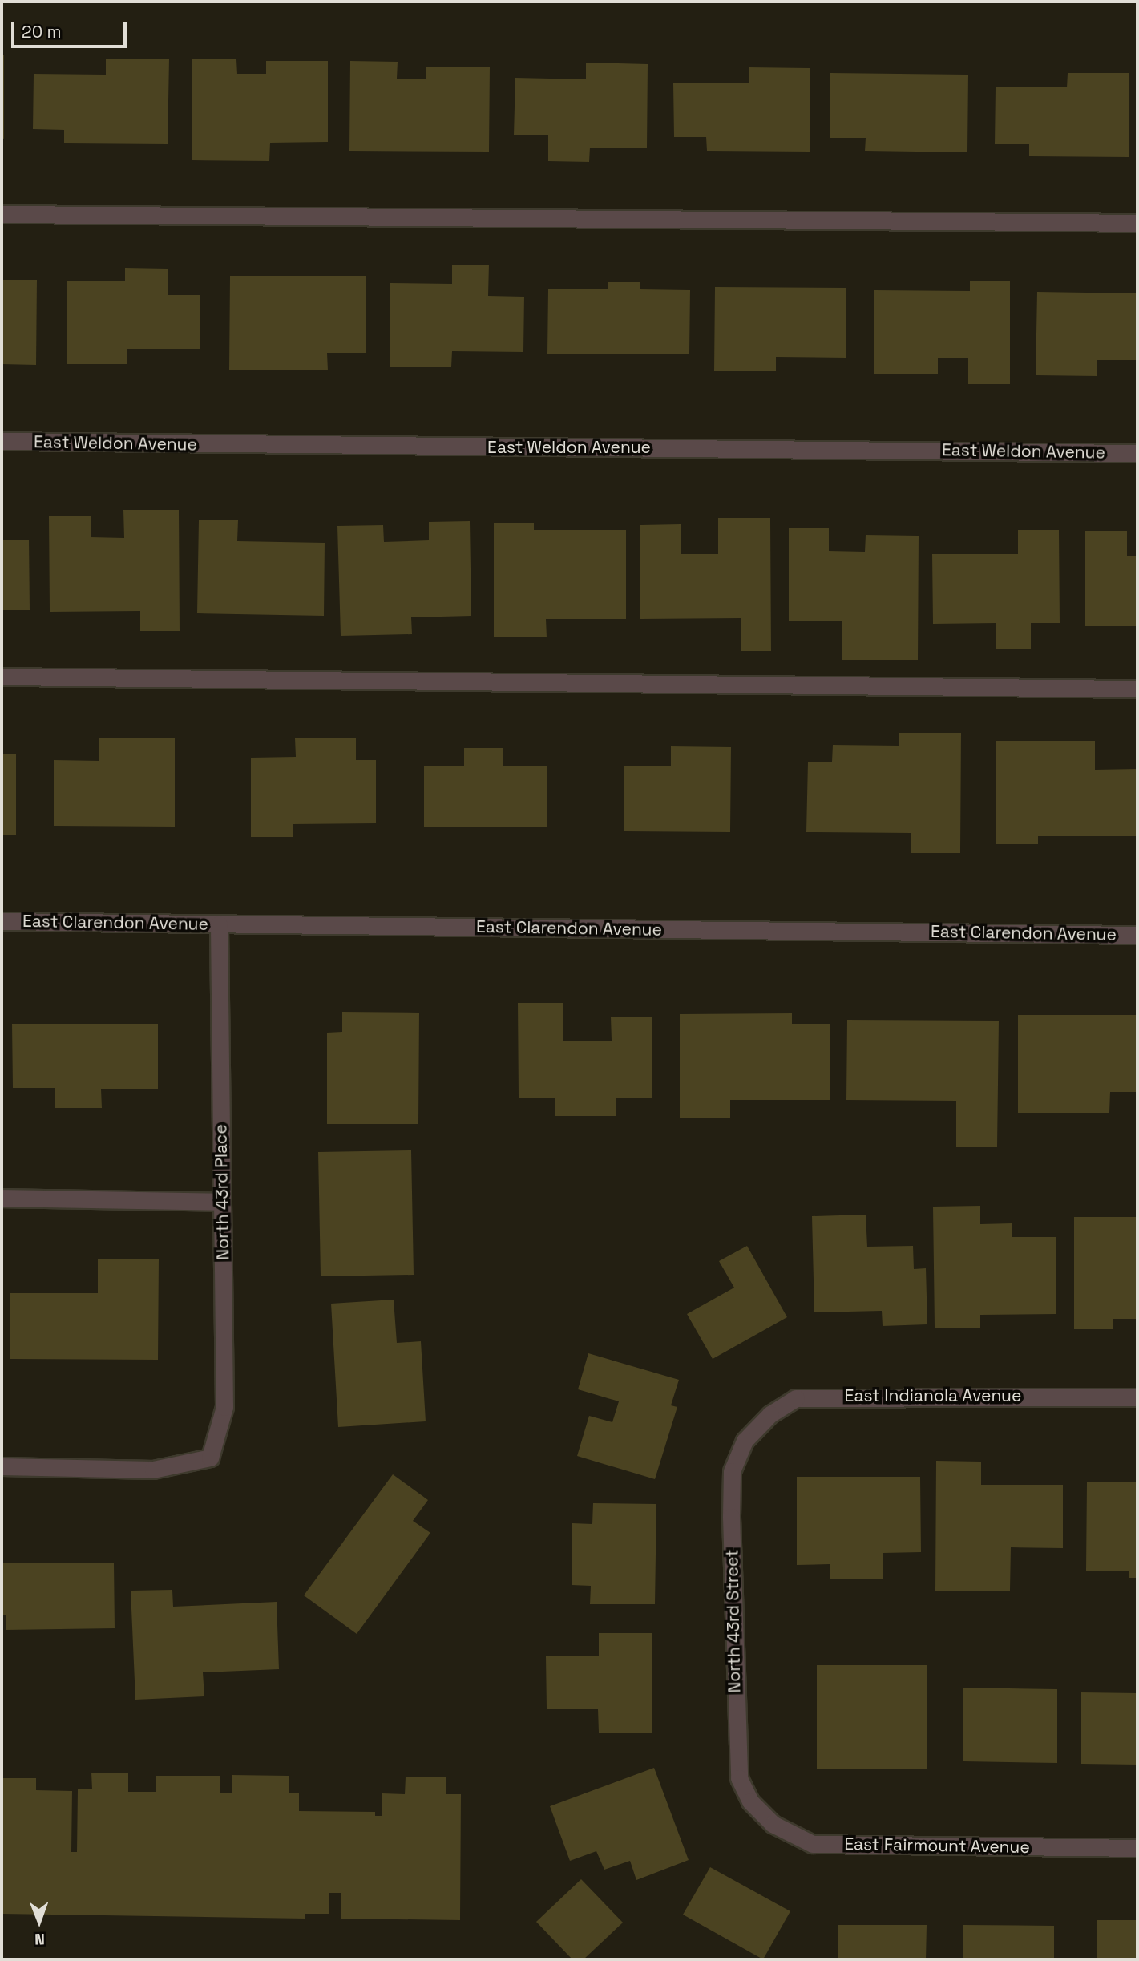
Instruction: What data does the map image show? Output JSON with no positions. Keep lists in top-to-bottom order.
{
  "streets": {
    "street": [
      "East Weldon Avenue",
      "East Clarendon Avenue",
      "North 43rd Place",
      "East Indianola Avenue",
      "North 43rd Street",
      "East Fairmount Avenue"
    ]
  },
  "crossings": [
    ["East Clarendon Avenue", "North 43rd Place"],
    ["East Indianola Avenue", "North 43rd Street"],
    ["North 43rd Street", "East Fairmount Avenue"]
  ],
  "scale_bar": "20 m",
  "north": "bottom"
}
